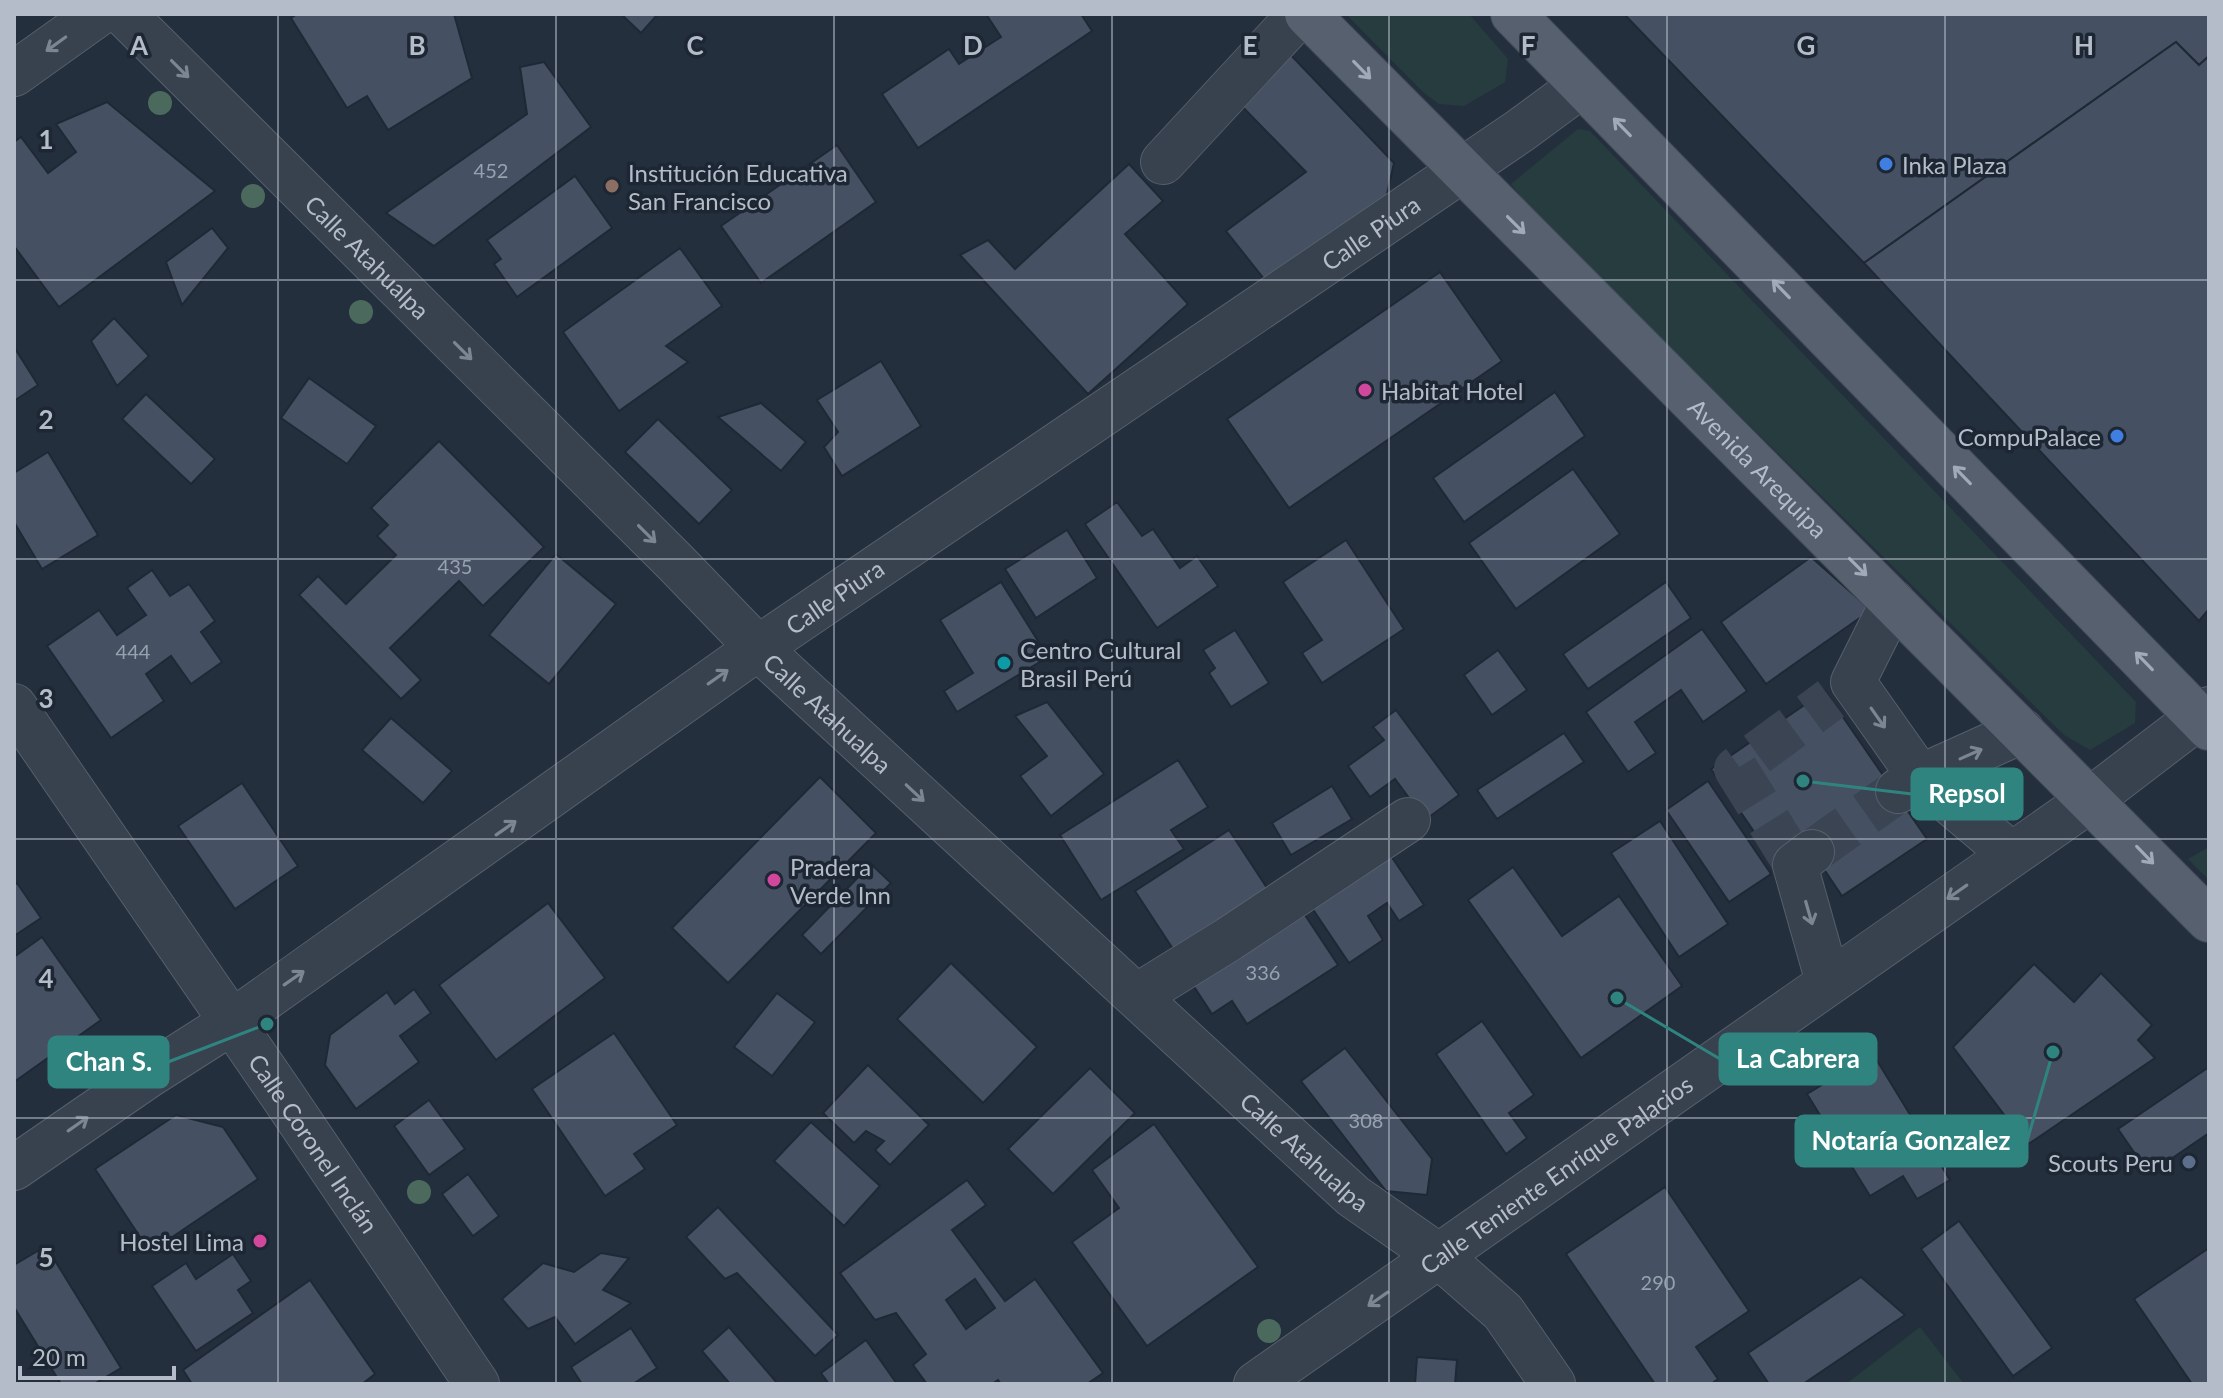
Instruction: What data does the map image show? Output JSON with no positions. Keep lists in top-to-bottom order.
{
  "streets": {
    "main road": ["Avenida Arequipa"],
    "street": [
      "Calle Piura",
      "Calle Atahualpa",
      "Calle Coronel Inclán",
      "Calle Teniente Enrique Palacios"
    ]
  },
  "crossings": [
    ["Calle Piura", "Calle Atahualpa"],
    ["Calle Piura", "Avenida Arequipa"],
    ["Calle Piura", "Calle Coronel Inclán"],
    ["Calle Atahualpa", "Calle Teniente Enrique Palacios"],
    ["Avenida Arequipa", "Calle Teniente Enrique Palacios"]
  ],
  "one_way": ["Calle Piura", "Calle Atahualpa"],
  "places": [
    "Inka Plaza",
    "Institución Educativa San Francisco",
    "Habitat Hotel",
    "CompuPalace",
    "Centro Cultural Brasil Perú",
    "Repsol",
    "Pradera Verde Inn",
    "La Cabrera",
    "Chan S.",
    "Notaría Gonzalez",
    "Scouts Peru",
    "Hostel Lima"
  ],
  "house_numbers": [
    "452",
    "435",
    "444",
    "336",
    "308",
    "290"
  ],
  "scale_bar": "20 m",
  "grid": {
    "columns": [
      "A",
      "B",
      "C",
      "D",
      "E",
      "F",
      "G",
      "H"
    ],
    "rows": [
      "1",
      "2",
      "3",
      "4",
      "5"
    ]
  }
}
